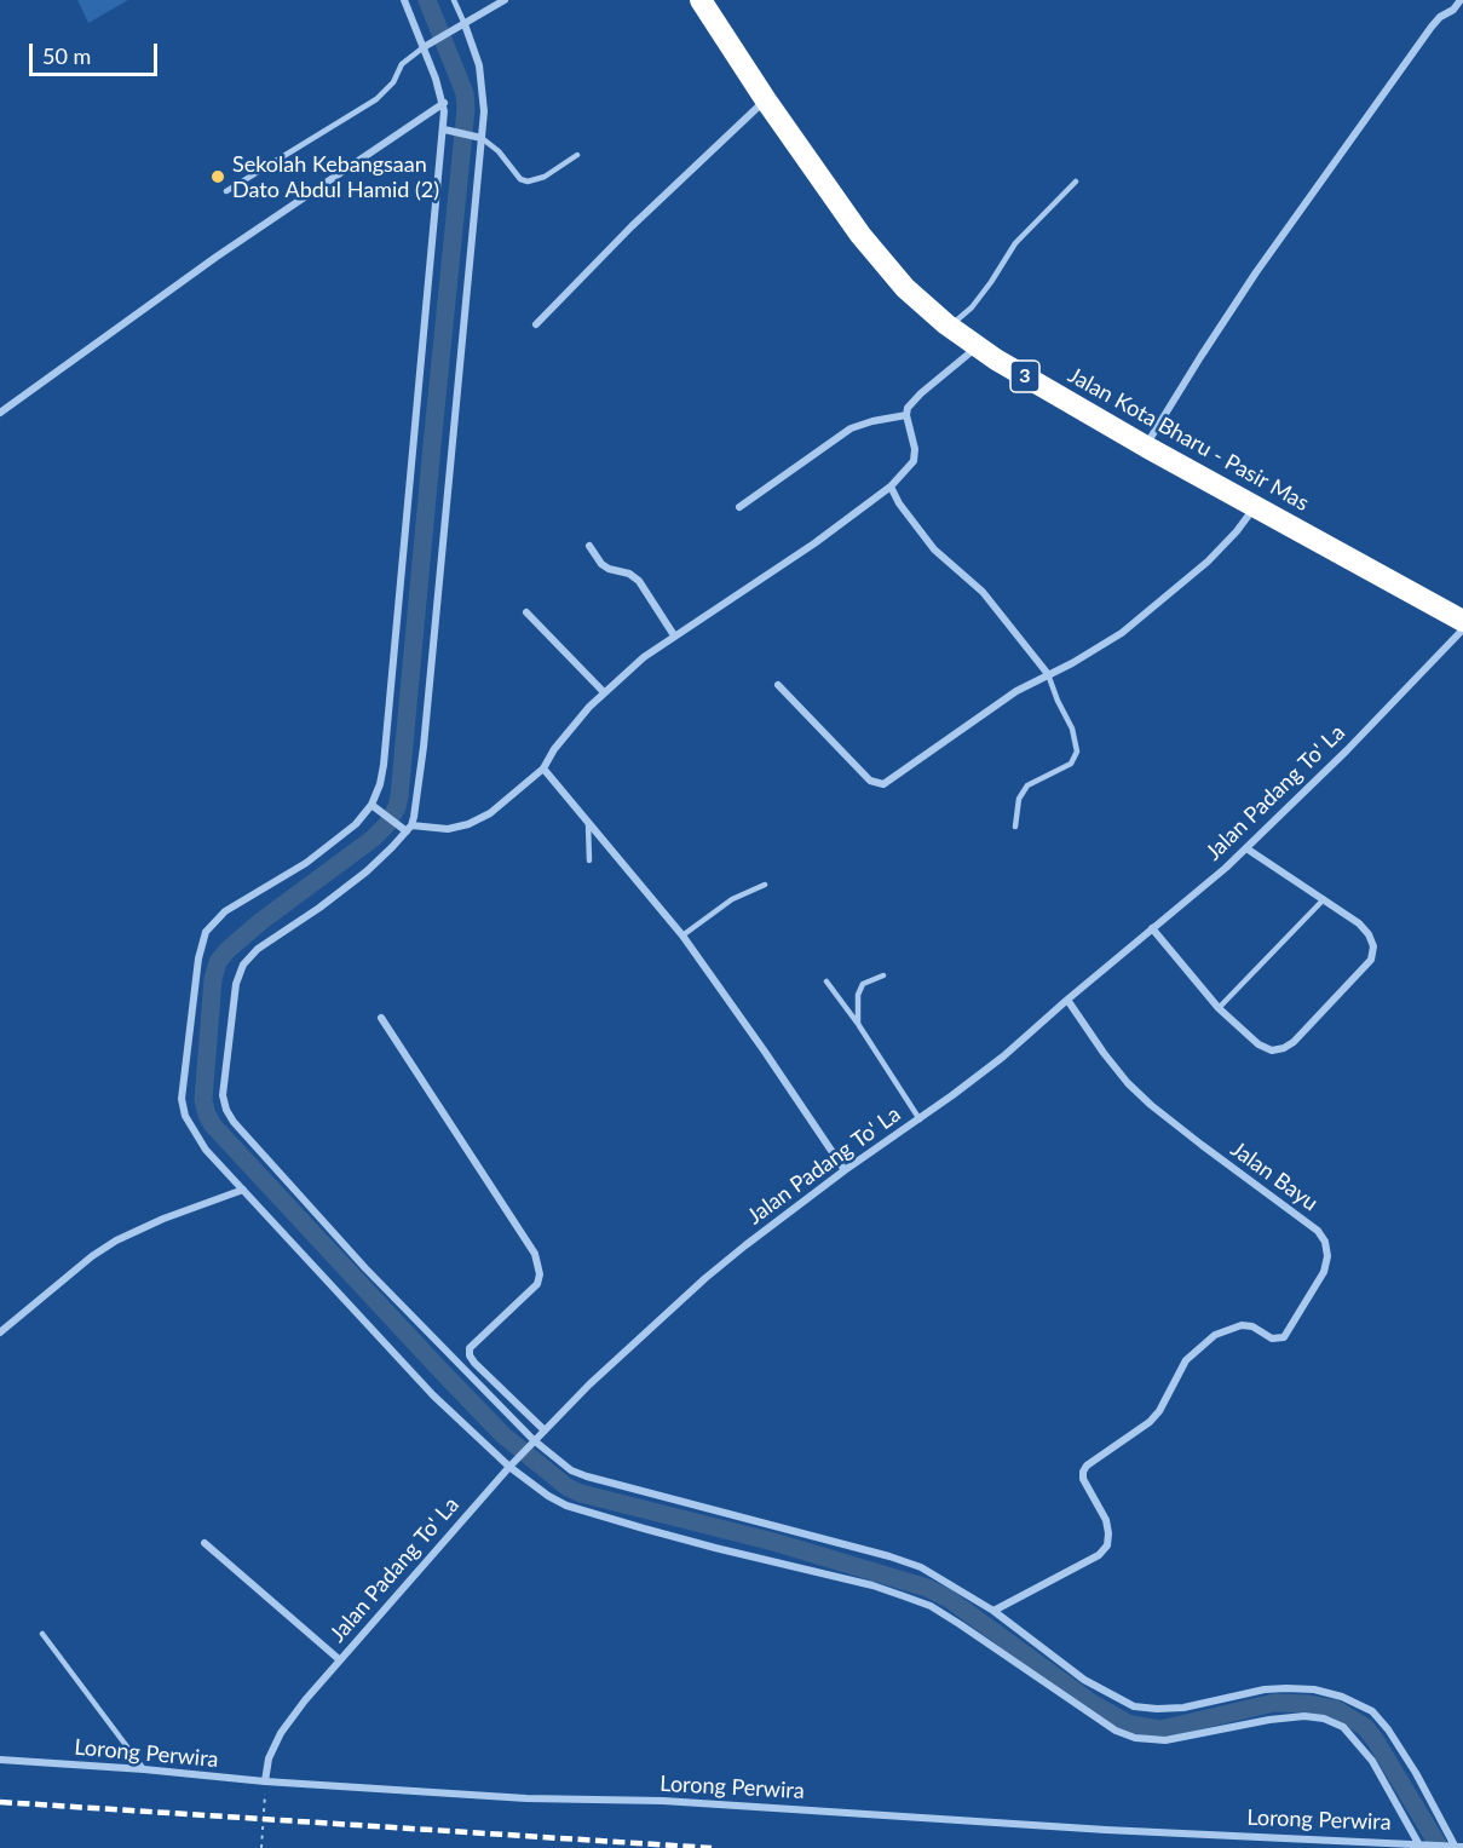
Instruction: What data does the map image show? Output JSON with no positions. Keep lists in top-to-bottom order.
{
  "streets": {
    "highway": ["3", "Jalan Kota Bharu - Pasir Mas"],
    "street": ["Jalan Padang To' La", "Jalan Bayu", "Lorong Perwira"]
  },
  "crossings": [
    ["Jalan Padang To' La", "Jalan Bayu"],
    ["Jalan Padang To' La", "Lorong Perwira"]
  ],
  "places": ["Sekolah Kebangsaan Dato Abdul Hamid (2)"],
  "scale_bar": "50 m"
}
